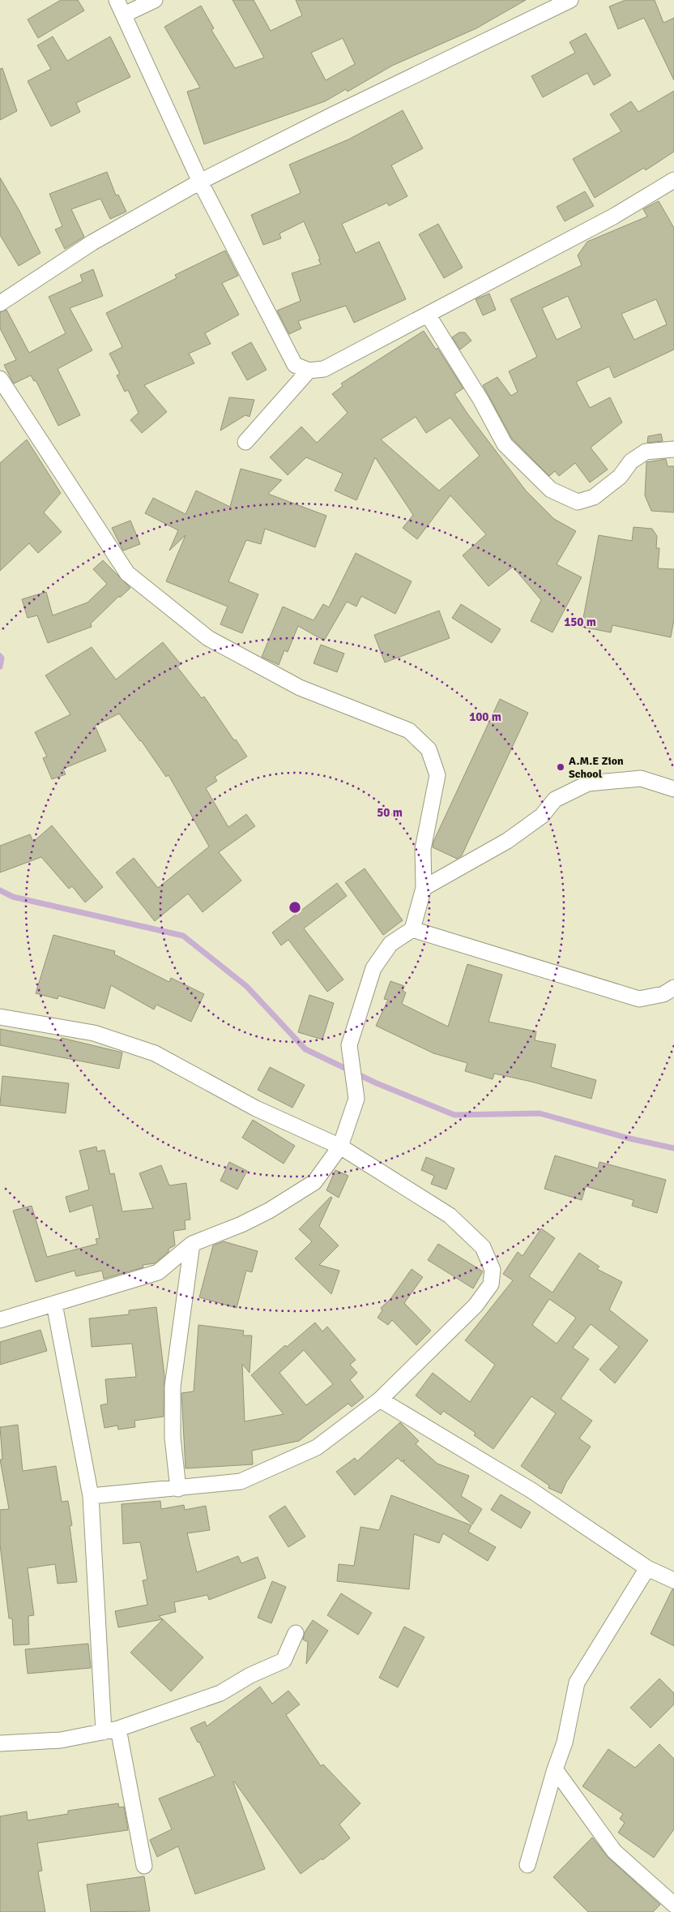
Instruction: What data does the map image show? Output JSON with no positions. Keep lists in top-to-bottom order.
{
  "places": ["A.M.E Zion School"],
  "rings": ["150 m", "100 m", "50 m"]
}
